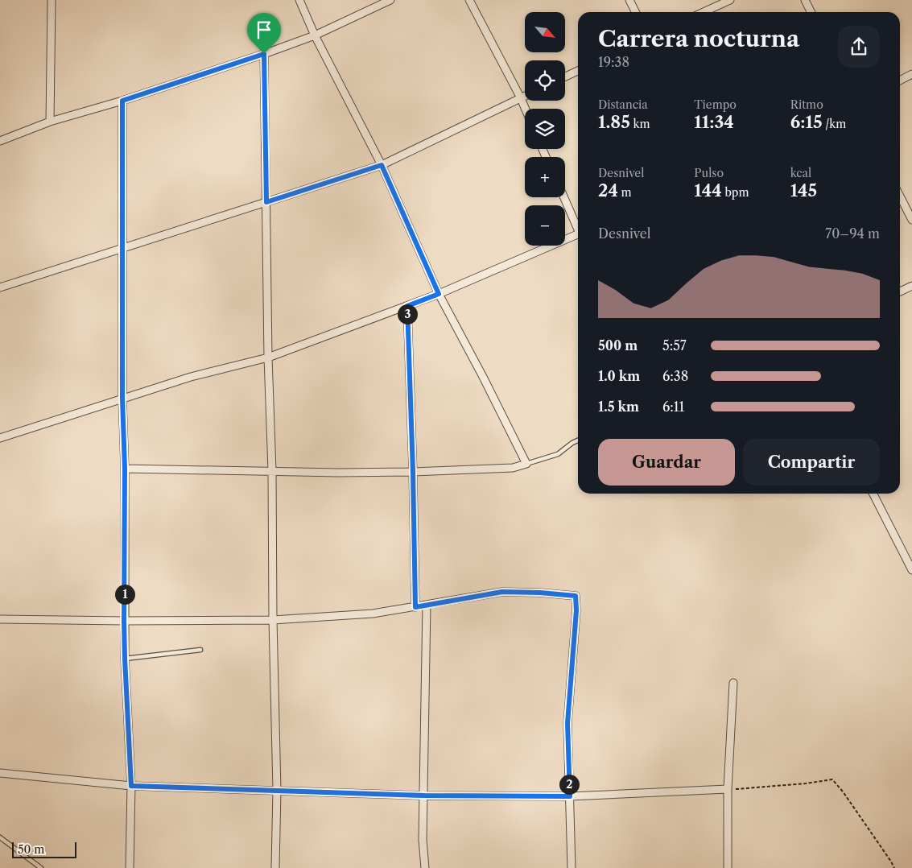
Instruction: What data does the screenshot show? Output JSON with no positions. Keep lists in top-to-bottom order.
{
  "scale_bar": "50 m",
  "north": "bottom right",
  "page": {
    "map_buttons": ["+", "−"],
    "heading": ["Carrera nocturna", "19:38"],
    "stats": [
      ["Distancia", "1.85 km"],
      ["Tiempo", "11:34"],
      ["Ritmo", "6:15 /km"],
      ["Desnivel", "24 m"],
      ["Pulso", "144 bpm"],
      ["kcal", "145"]
    ],
    "chart": ["Desnivel", "70–94 m"],
    "pins": ["3", "1", "2"],
    "list": [
      {
        "name": "500 m",
        "note": "5:57"
      },
      {
        "name": "1.0 km",
        "note": "6:38"
      },
      {
        "name": "1.5 km",
        "note": "6:11"
      }
    ],
    "buttons": ["Guardar", "Compartir"],
    "scale": "50 m"
  }
}
